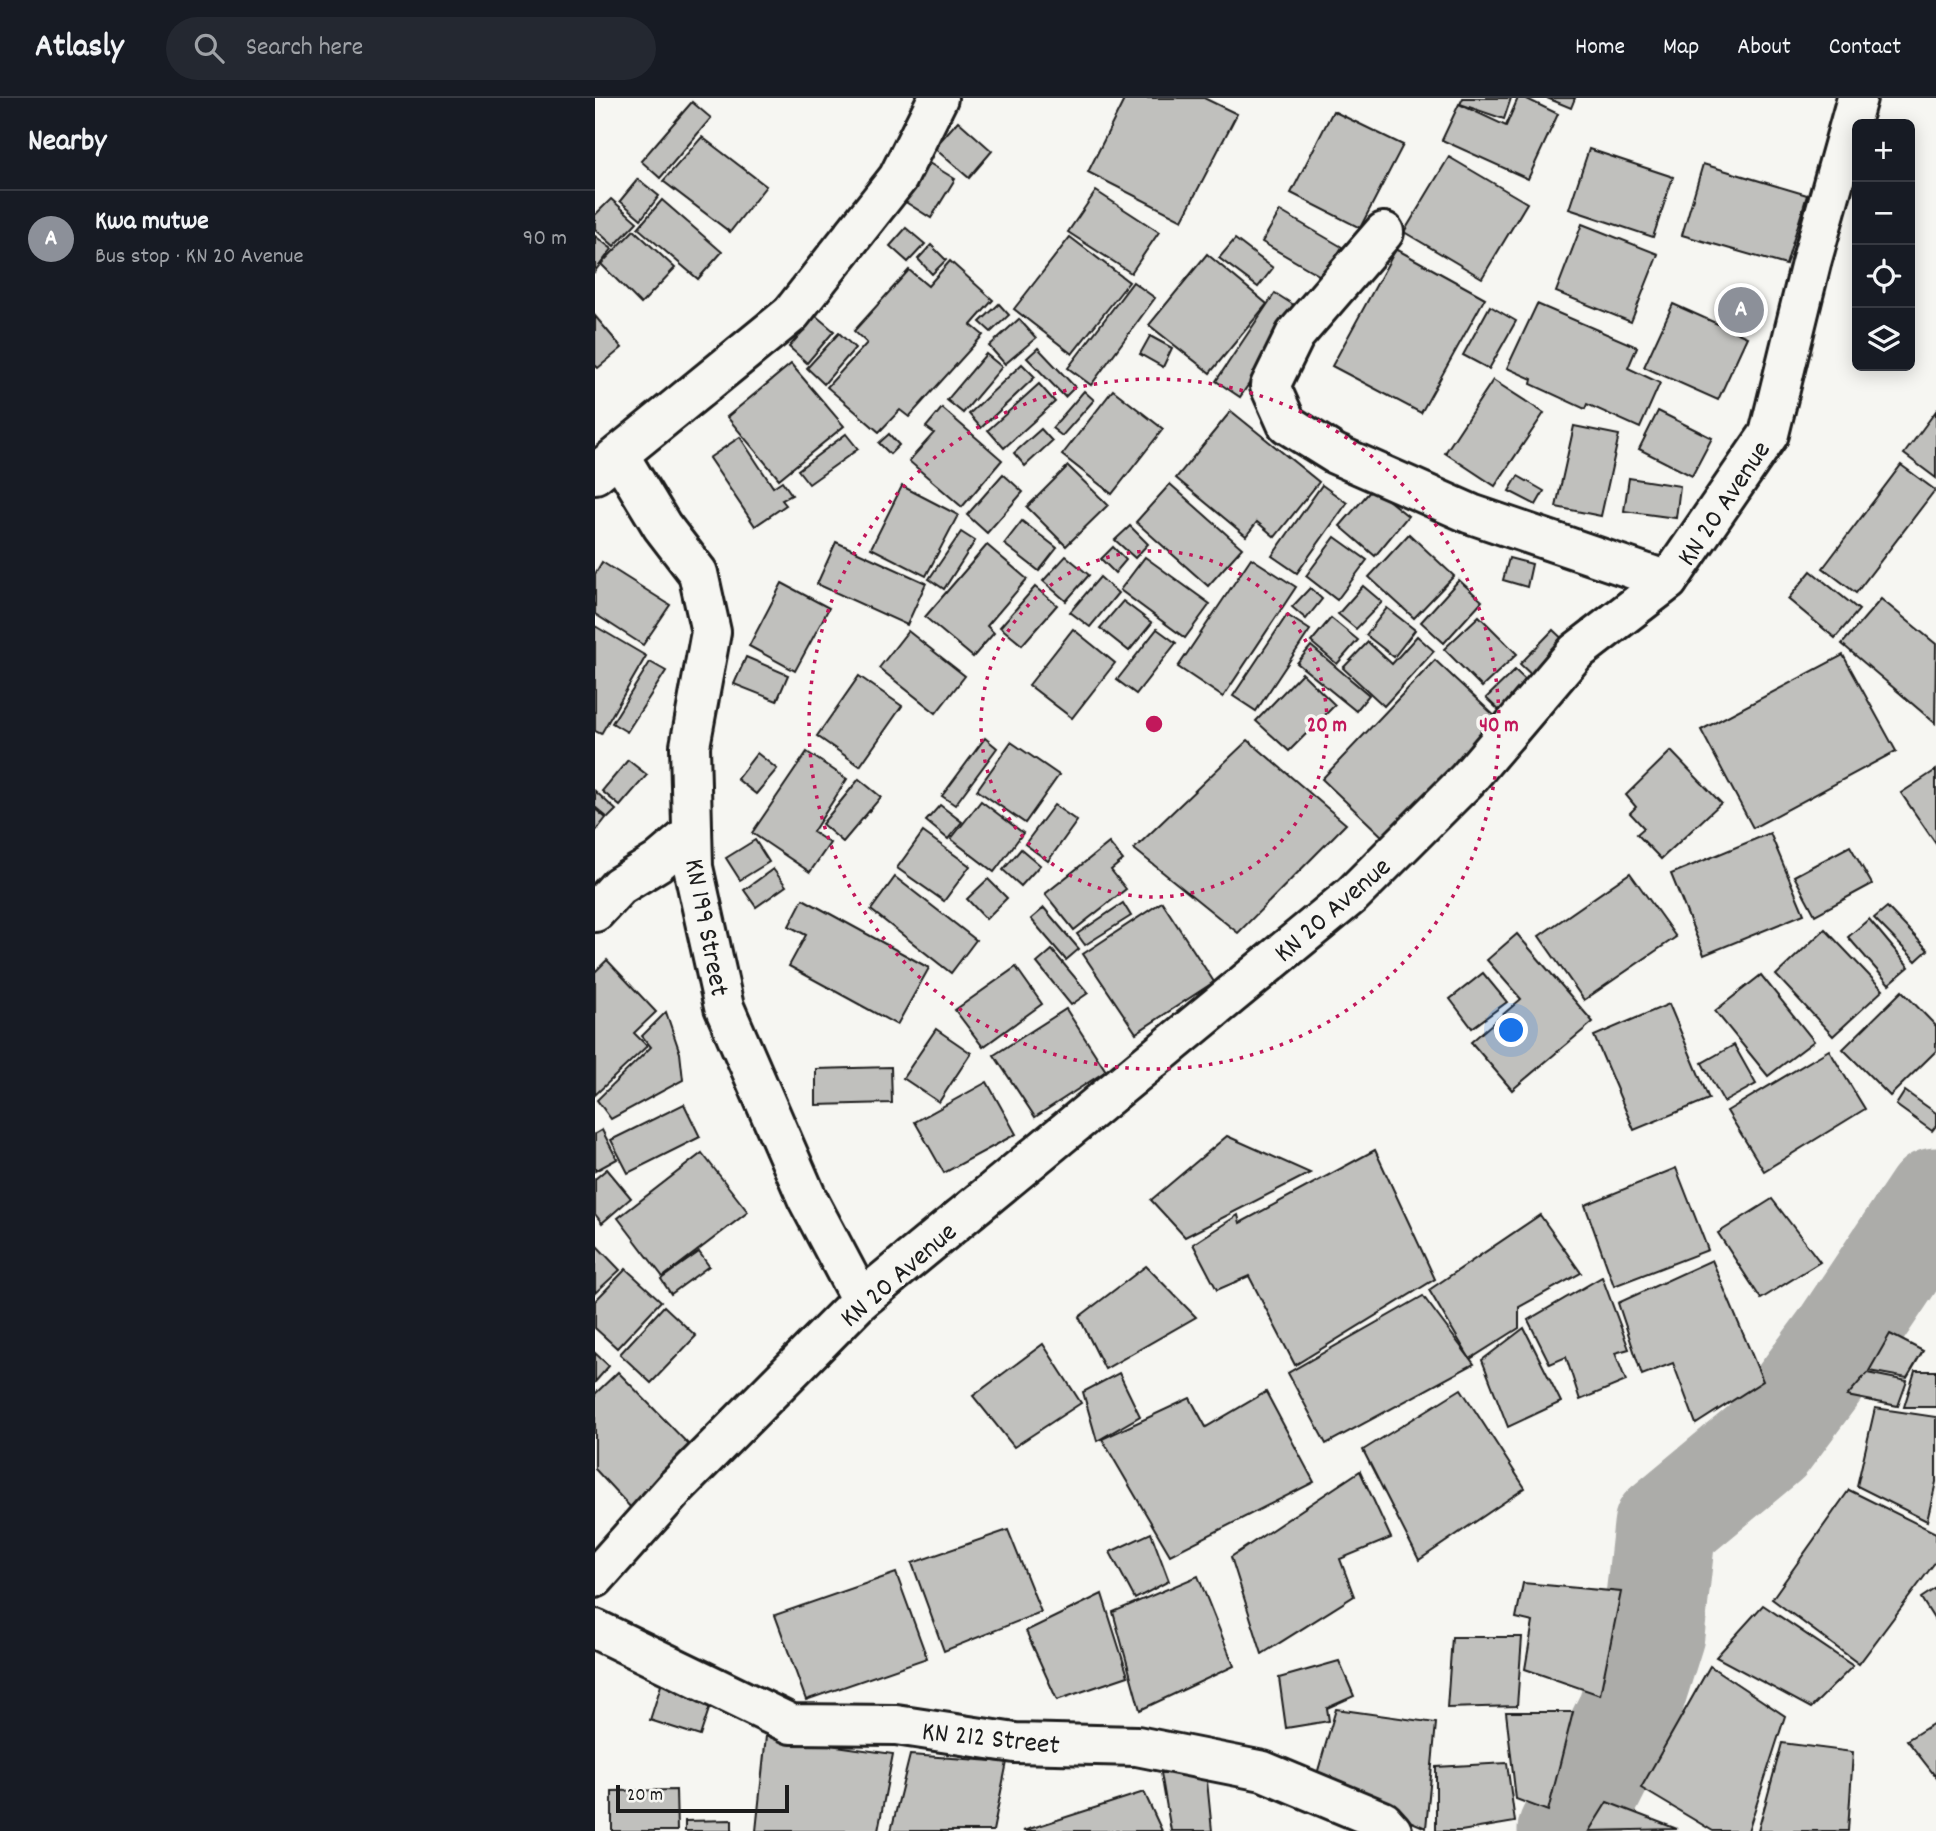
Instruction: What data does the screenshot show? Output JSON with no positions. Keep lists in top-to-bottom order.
{
  "streets": {
    "street": ["KN 20 Avenue", "KN 199 Street", "KN 212 Street"]
  },
  "crossings": [
    ["KN 20 Avenue", "KN 199 Street"]
  ],
  "scale_bar": "20 m",
  "page": {
    "header": "Atlasly",
    "search": "Search here",
    "nav": [
      "Home",
      "Map",
      "About",
      "Contact"
    ],
    "heading": "Nearby",
    "map_buttons": ["+", "−"],
    "list": [
      {
        "mark": "A",
        "name": "Kwa mutwe",
        "note": "Bus stop · KN 20 Avenue",
        "value": "90 m"
      }
    ],
    "pins": "A",
    "scale": "20 m"
  },
  "rings": ["20 m", "40 m"]
}
